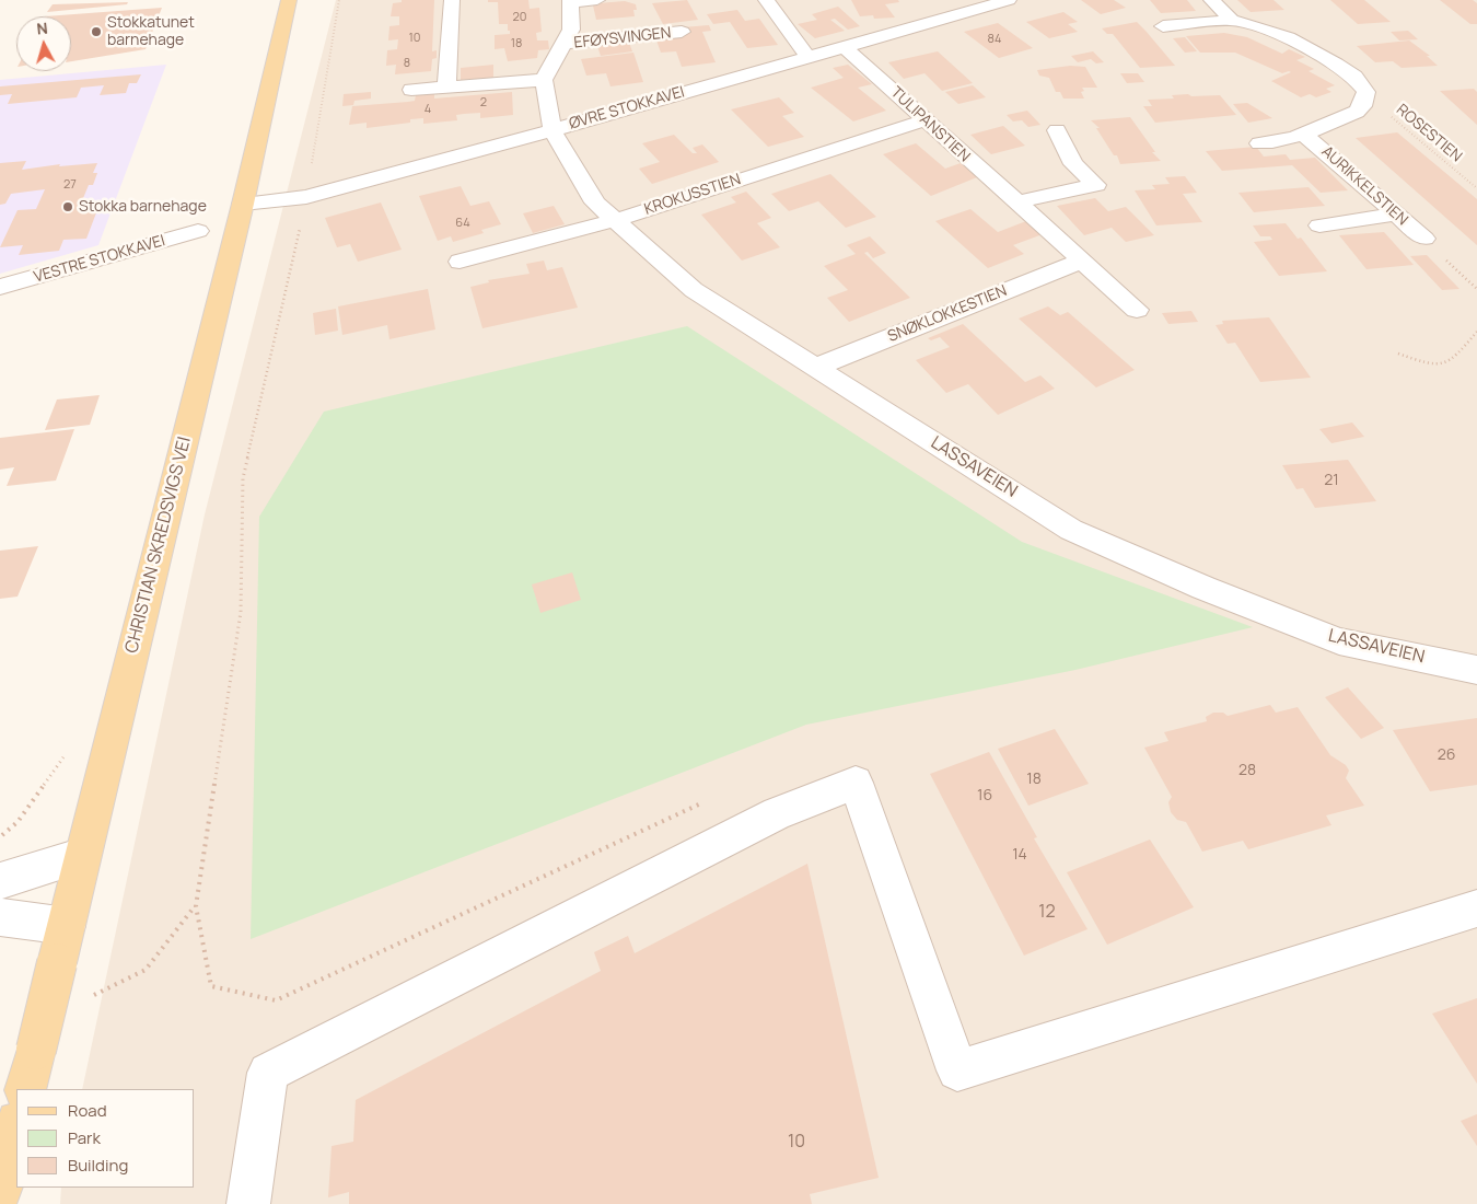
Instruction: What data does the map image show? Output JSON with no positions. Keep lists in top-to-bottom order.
{
  "streets": {
    "main road": ["CHRISTIAN SKREDSVIGS VEI"],
    "street": [
      "EFØYSVINGEN",
      "ØVRE STOKKAVEI",
      "TULIPANSTIEN",
      "AURIKKELSTIEN",
      "KROKUSSTIEN",
      "VESTRE STOKKAVEI",
      "SNØKLOKKESTIEN",
      "LASSAVEIEN"
    ],
    "path": ["ROSESTIEN"]
  },
  "crossings": [
    ["ØVRE STOKKAVEI", "TULIPANSTIEN"],
    ["ØVRE STOKKAVEI", "LASSAVEIEN"],
    ["ØVRE STOKKAVEI", "CHRISTIAN SKREDSVIGS VEI"],
    ["TULIPANSTIEN", "KROKUSSTIEN"],
    ["TULIPANSTIEN", "SNØKLOKKESTIEN"],
    ["ROSESTIEN", "AURIKKELSTIEN"],
    ["KROKUSSTIEN", "LASSAVEIEN"],
    ["SNØKLOKKESTIEN", "LASSAVEIEN"]
  ],
  "places": ["Stokkatunet barnehage", "Stokka barnehage"],
  "house_numbers": [
    "20",
    "10",
    "84",
    "18",
    "8",
    "2",
    "4",
    "27",
    "64",
    "21",
    "26",
    "28",
    "18",
    "16",
    "14",
    "12",
    "10"
  ],
  "legend": ["Road", "Park", "Building"],
  "north": "top"
}
